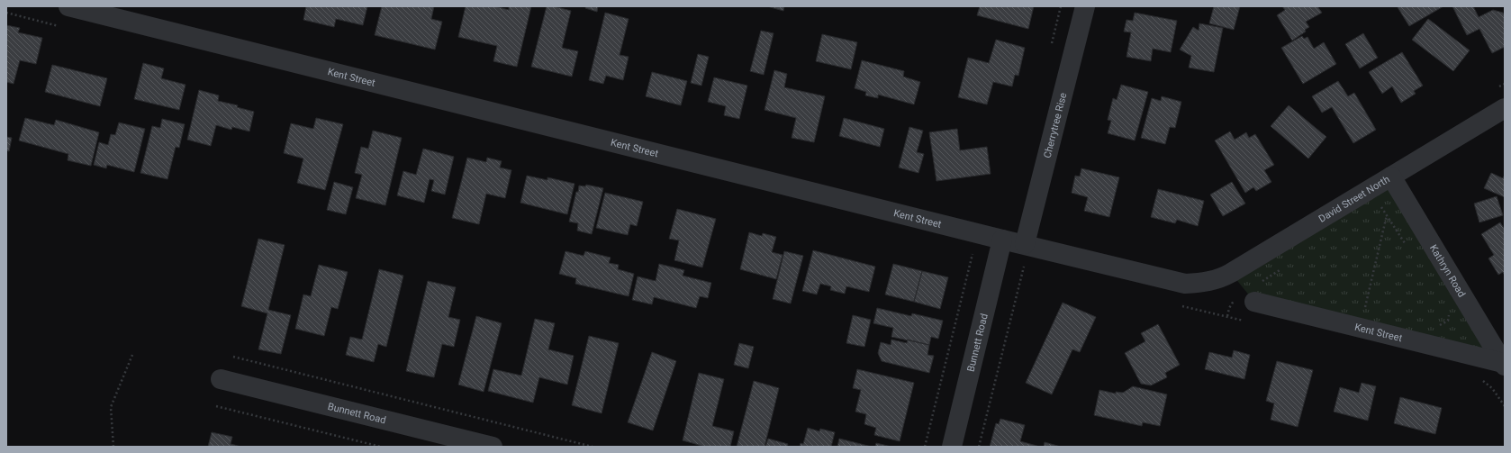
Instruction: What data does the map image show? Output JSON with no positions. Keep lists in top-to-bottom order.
{
  "streets": {
    "street": [
      "Kent Street",
      "Cherrytree Rise",
      "David Street North",
      "Kathryn Road",
      "Bunnett Road"
    ]
  },
  "crossings": [
    ["Kent Street", "Cherrytree Rise"],
    ["Kent Street", "David Street North"],
    ["Kent Street", "Kathryn Road"],
    ["Kent Street", "Bunnett Road"],
    ["David Street North", "Kathryn Road"]
  ]
}
